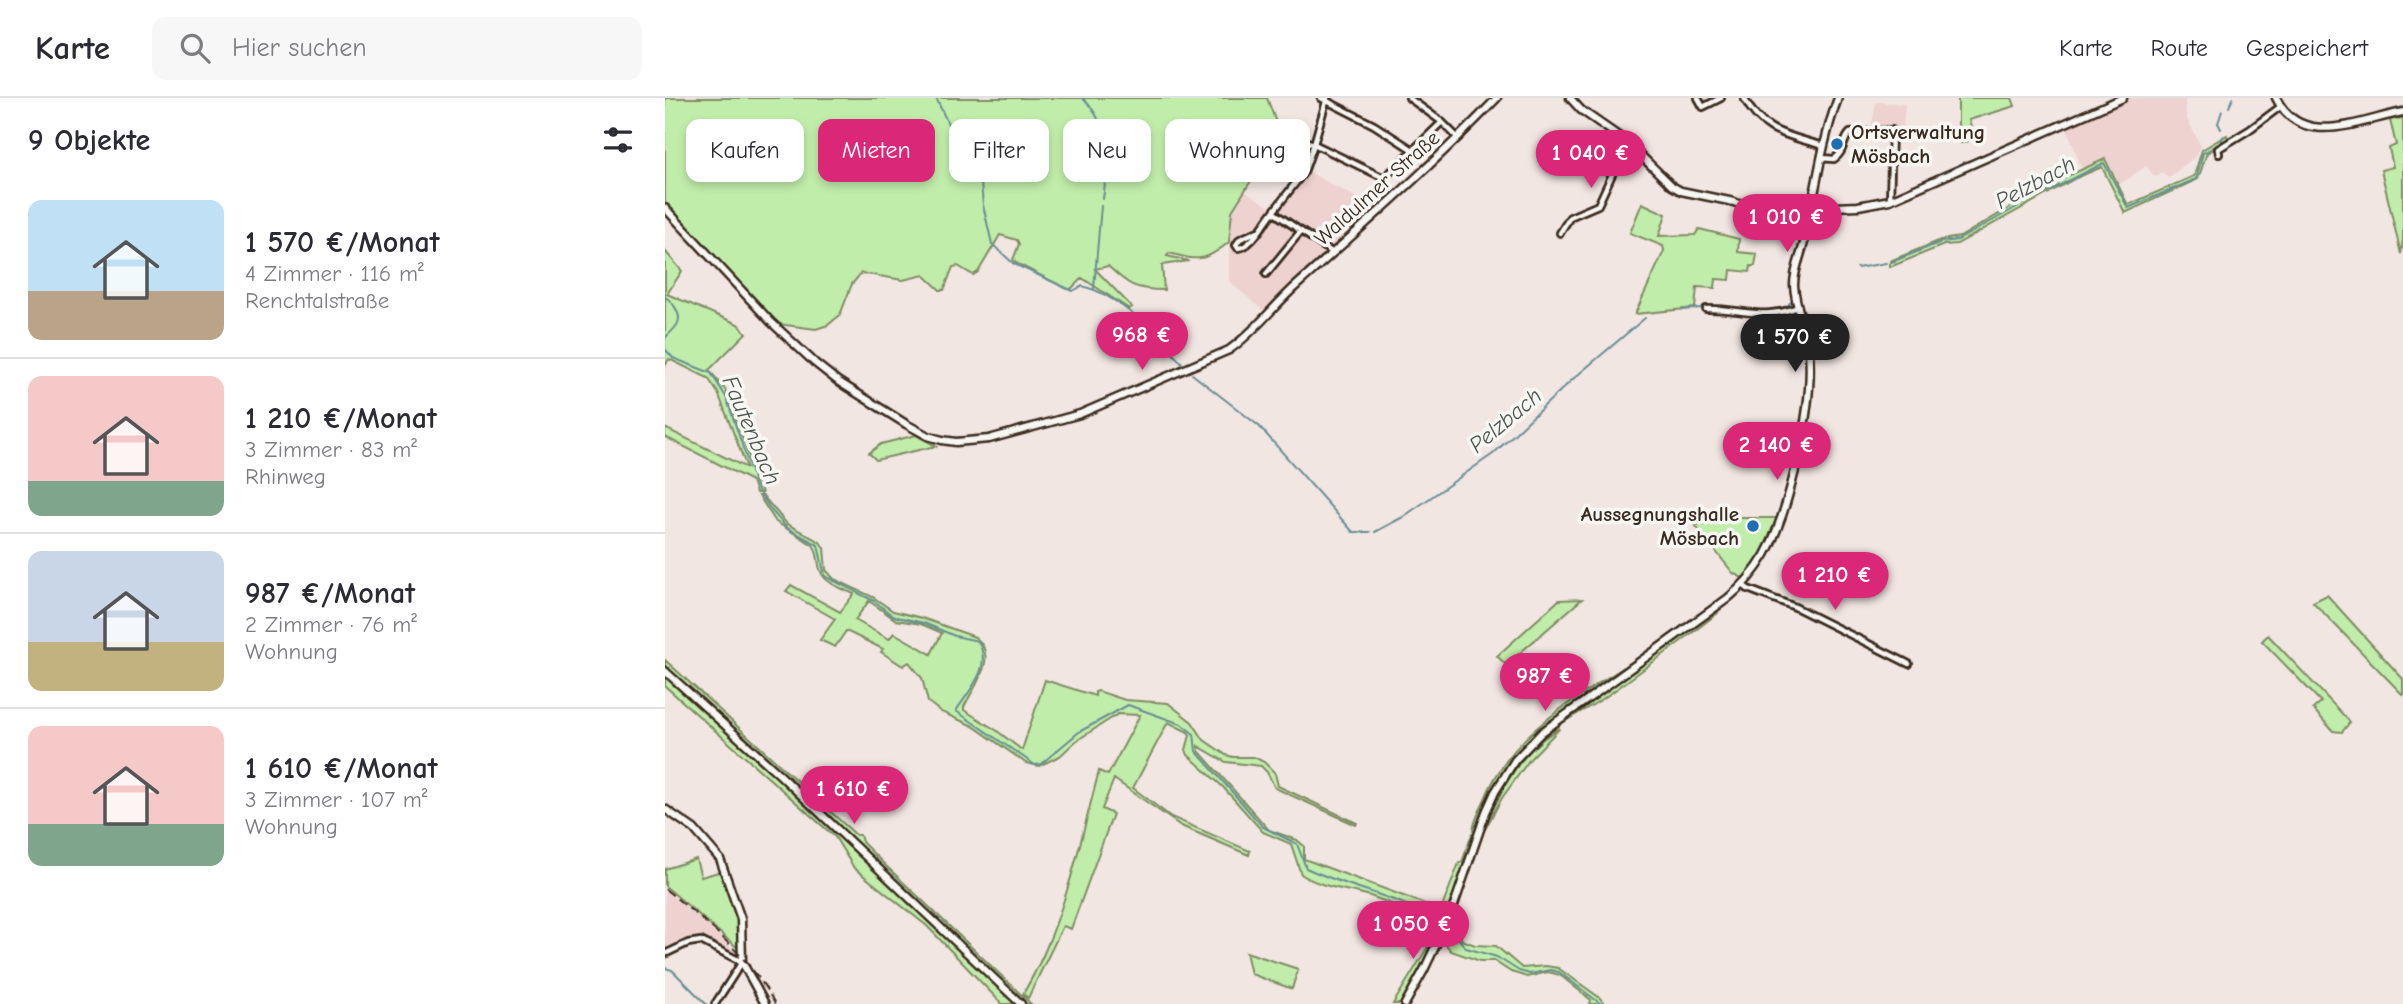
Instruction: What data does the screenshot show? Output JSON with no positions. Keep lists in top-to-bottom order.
{
  "streets": {
    "street": ["Waldulmer Straße"]
  },
  "water": ["Pelzbach", "Fautenbach"],
  "places": ["Ortsverwaltung Mösbach", "Aussegnungshalle Mösbach"],
  "page": {
    "header": "Karte",
    "search": "Hier suchen",
    "nav": ["Karte", "Route", "Gespeichert"],
    "heading": "9 Objekte",
    "chip": [
      "Kaufen",
      "Mieten",
      "Filter",
      "Neu",
      "Wohnung"
    ],
    "price": [
      "1 040 €",
      "1 010 €",
      "968 €",
      "1 570 €",
      "2 140 €",
      "1 210 €",
      "987 €",
      "1 610 €",
      "1 050 €"
    ],
    "list": [
      {
        "name": "1 570 €/Monat",
        "note": "4 Zimmer · 116 m² · Renchtalstraße"
      },
      {
        "name": "1 210 €/Monat",
        "note": "3 Zimmer · 83 m² · Rhinweg"
      },
      {
        "name": "987 €/Monat",
        "note": "2 Zimmer · 76 m² · Wohnung"
      },
      {
        "name": "1 610 €/Monat",
        "note": "3 Zimmer · 107 m² · Wohnung"
      }
    ]
  }
}
